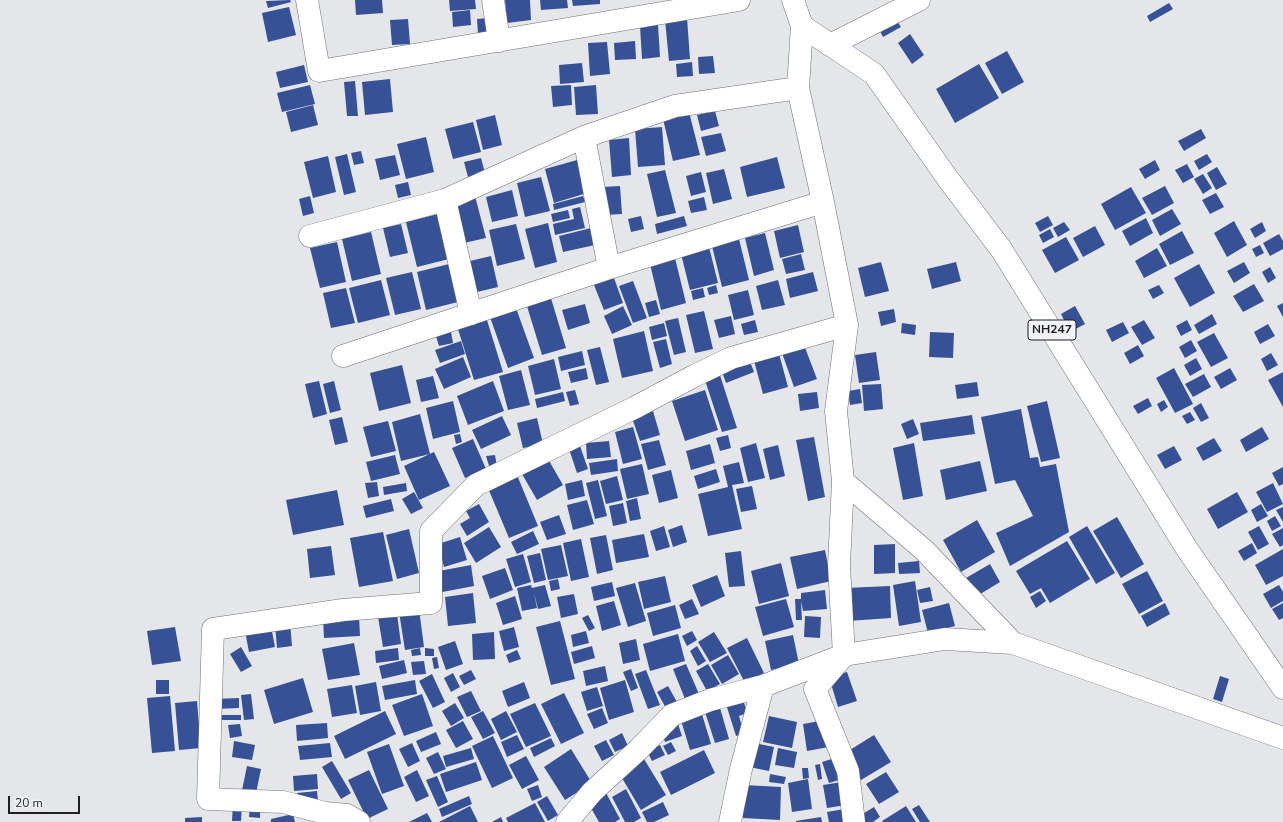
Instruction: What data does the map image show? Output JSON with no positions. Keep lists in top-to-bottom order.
{
  "streets": {
    "main road": ["NH247"]
  },
  "scale_bar": "20 m"
}
